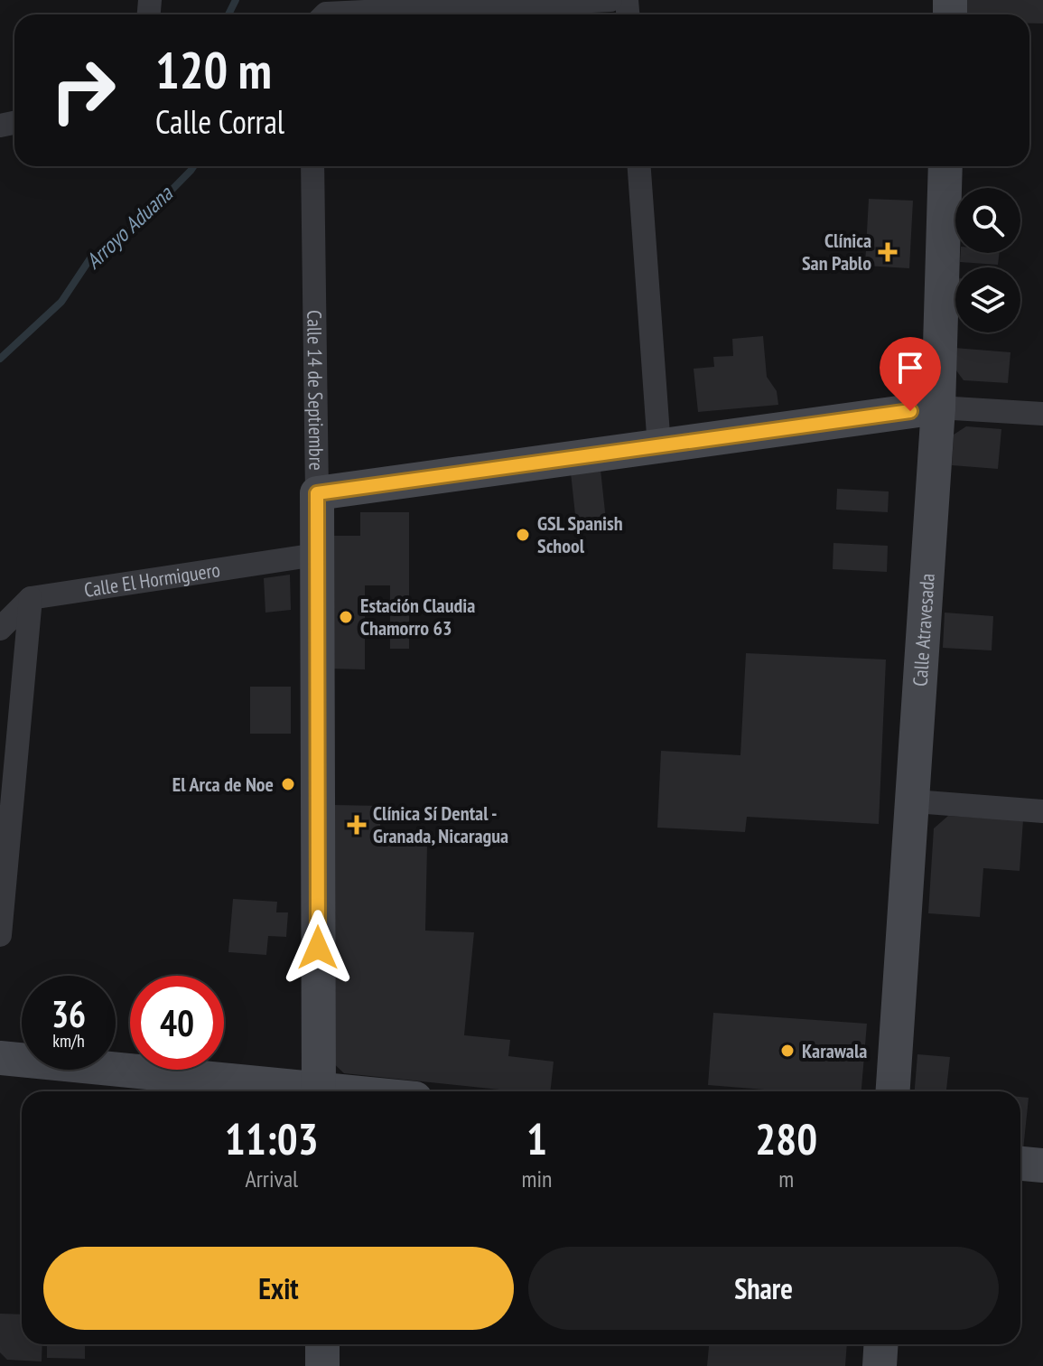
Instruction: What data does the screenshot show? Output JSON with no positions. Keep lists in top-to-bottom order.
{
  "streets": {
    "street": ["Calle 14 de Septiembre", "Calle El Hormiguero", "Calle Atravesada"]
  },
  "crossings": [
    ["Calle 14 de Septiembre", "Calle El Hormiguero"]
  ],
  "water": ["Arroyo Aduana"],
  "places": {
    "health": ["Clínica San Pablo", "Clínica Sí Dental - Granada, Nicaragua"],
    "other": [
      "GSL Spanish School",
      "Estación Claudia Chamorro 63",
      "El Arca de Noe",
      "Karawala"
    ]
  },
  "page": {
    "turn": ["120 m", "Calle Corral"],
    "speed": "36 km/h",
    "limit": "40",
    "eta": [
      "11:03",
      "Arrival",
      "1",
      "min",
      "280",
      "m"
    ],
    "buttons": ["Exit", "Share"]
  }
}
